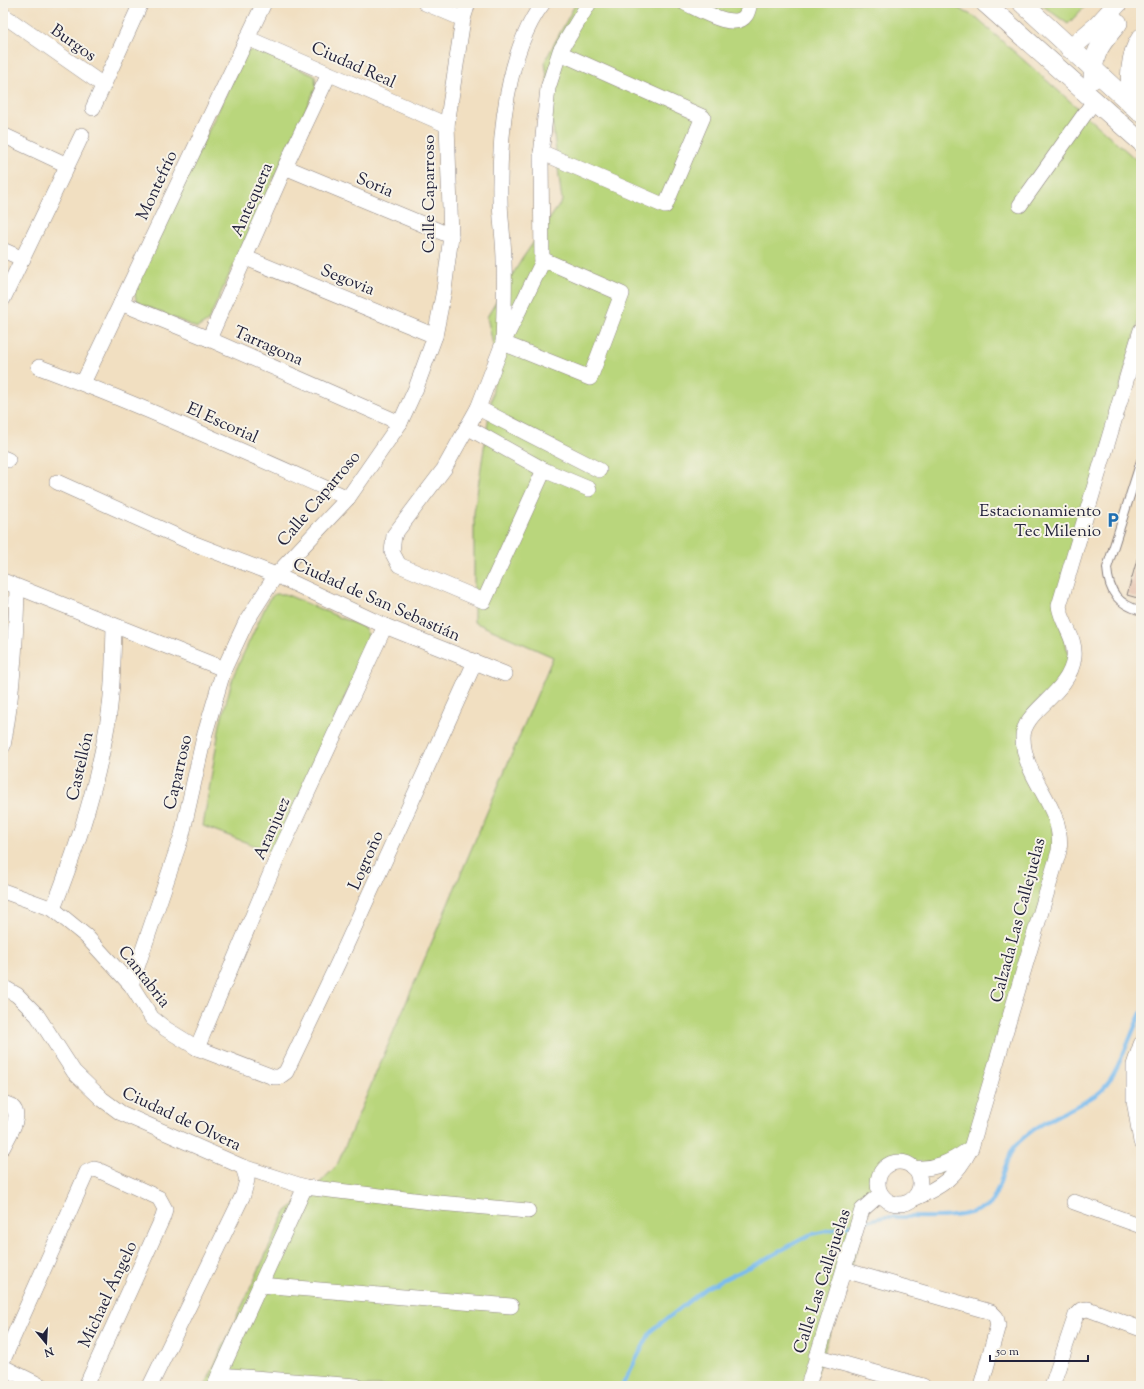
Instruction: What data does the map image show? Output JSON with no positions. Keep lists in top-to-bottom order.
{
  "streets": {
    "street": [
      "Burgos",
      "Ciudad Real",
      "Soria",
      "Montefrío",
      "Calle Caparroso",
      "Antequera",
      "Segovia",
      "Tarragona",
      "El Escorial",
      "Ciudad de San Sebastián",
      "Castellón",
      "Caparroso",
      "Aranjuez",
      "Logroño",
      "Calzada Las Callejuelas",
      "Cantabria",
      "Ciudad de Olvera",
      "Calle Las Callejuelas",
      "Michael Ángelo"
    ]
  },
  "crossings": [
    ["Ciudad Real", "Montefrío"],
    ["Ciudad Real", "Calle Caparroso"],
    ["Ciudad Real", "Antequera"],
    ["Soria", "Calle Caparroso"],
    ["Soria", "Antequera"],
    ["Montefrío", "Tarragona"],
    ["Montefrío", "El Escorial"],
    ["Calle Caparroso", "Segovia"],
    ["Calle Caparroso", "Tarragona"],
    ["Calle Caparroso", "El Escorial"],
    ["Calle Caparroso", "Ciudad de San Sebastián"],
    ["Calle Caparroso", "Caparroso"],
    ["Antequera", "Segovia"],
    ["Antequera", "Tarragona"],
    ["Ciudad de San Sebastián", "Caparroso"],
    ["Ciudad de San Sebastián", "Aranjuez"],
    ["Ciudad de San Sebastián", "Logroño"],
    ["Castellón", "Cantabria"],
    ["Caparroso", "Cantabria"],
    ["Aranjuez", "Cantabria"],
    ["Logroño", "Cantabria"],
    ["Calzada Las Callejuelas", "Calle Las Callejuelas"]
  ],
  "places": {
    "parking": ["Estacionamiento Tec Milenio"]
  },
  "scale_bar": "50 m",
  "north": "bottom"
}
